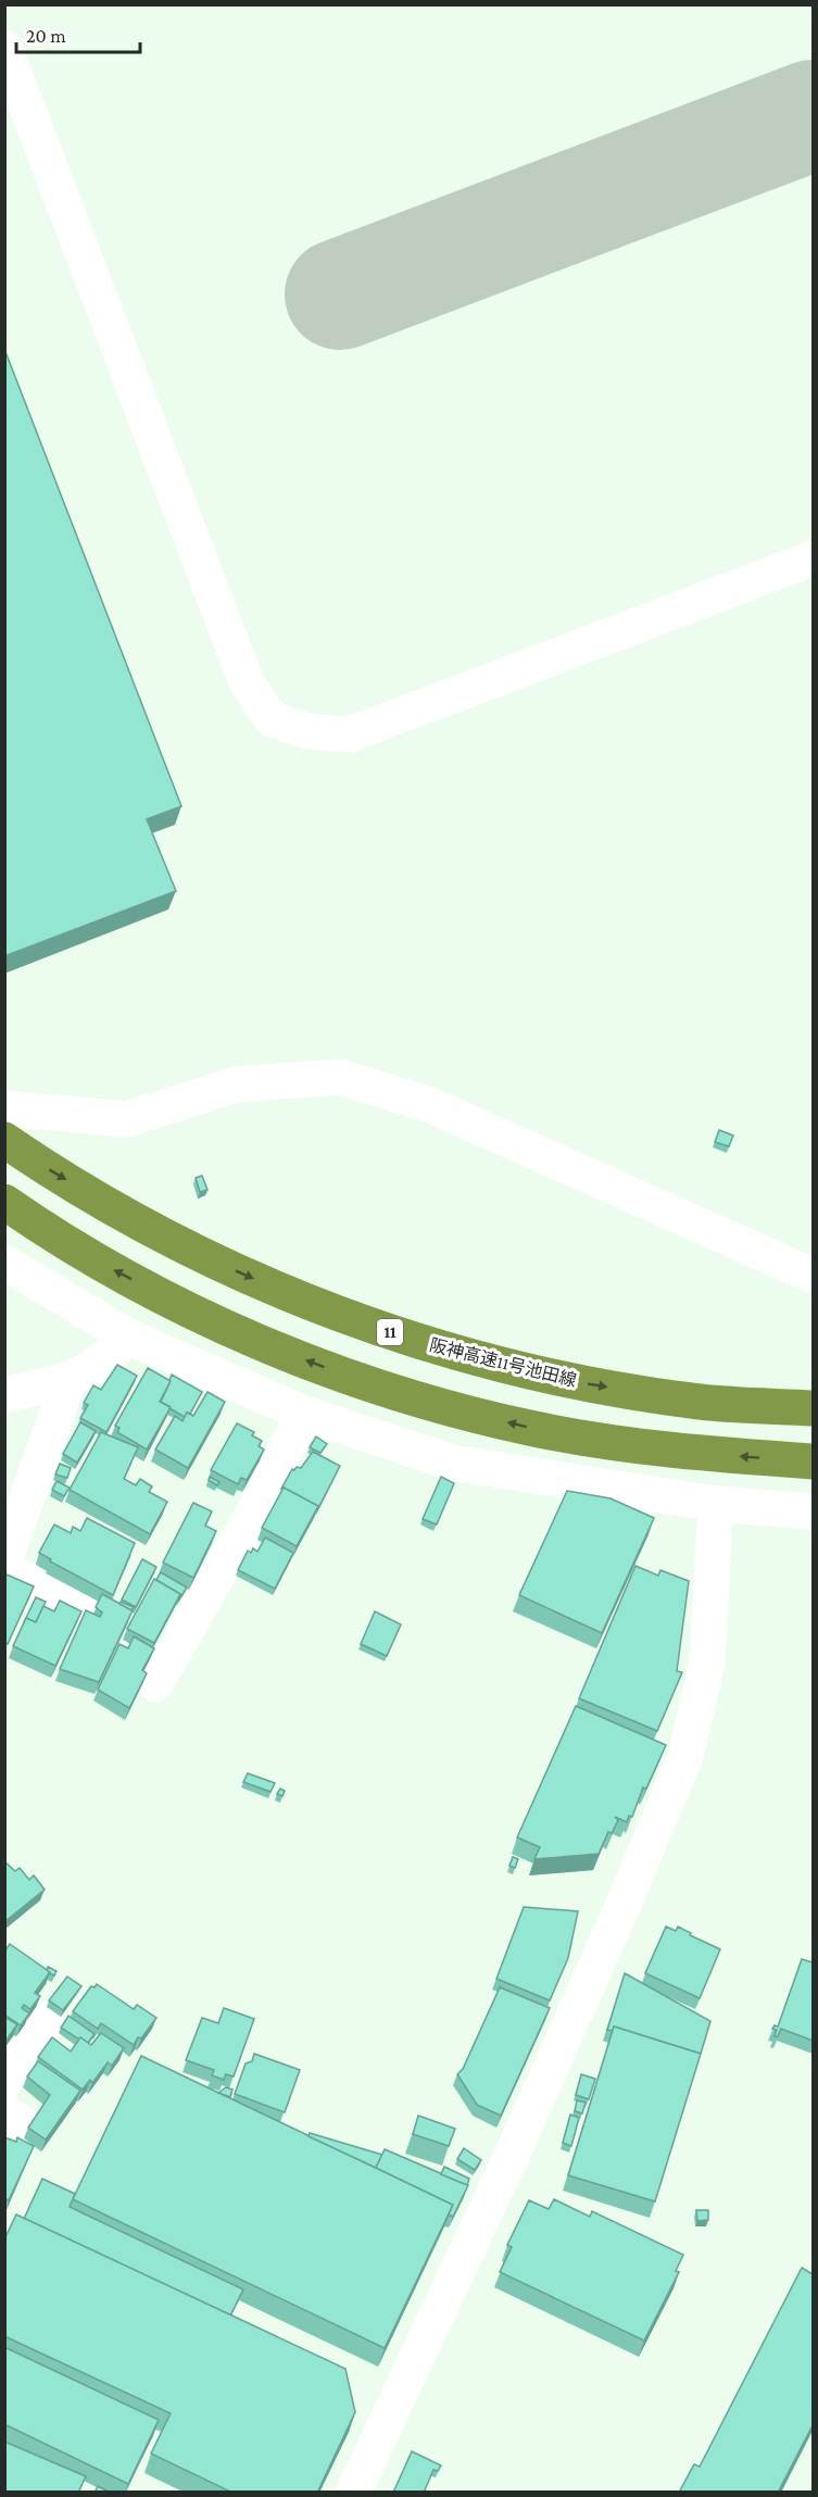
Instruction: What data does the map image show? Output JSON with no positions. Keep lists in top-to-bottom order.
{
  "streets": {
    "highway": ["11", "阪神高速11号池田線"]
  },
  "scale_bar": "20 m"
}
